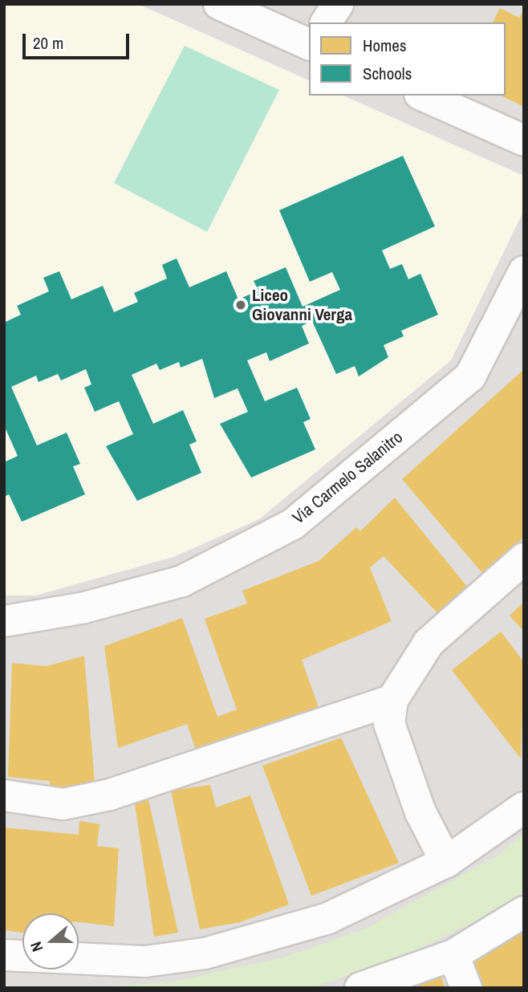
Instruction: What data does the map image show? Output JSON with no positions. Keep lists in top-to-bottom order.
{
  "streets": {
    "street": ["Via Carmelo Salanitro"]
  },
  "places": ["Liceo Giovanni Verga"],
  "legend": ["Homes", "Schools"],
  "scale_bar": "20 m",
  "north": "left"
}
